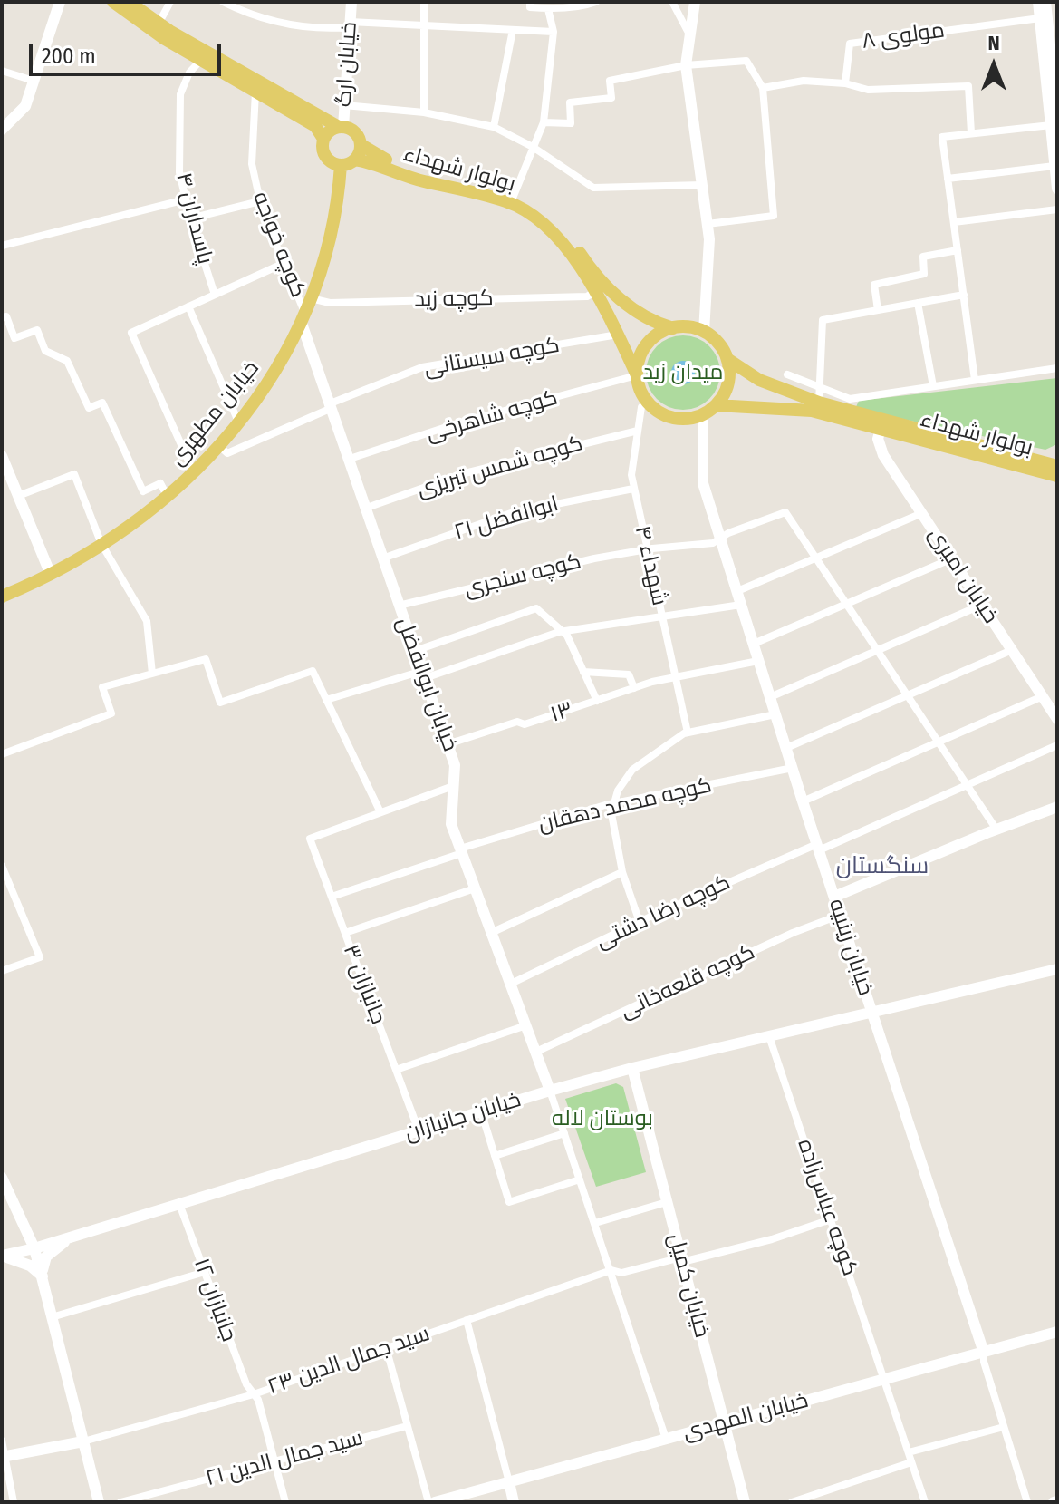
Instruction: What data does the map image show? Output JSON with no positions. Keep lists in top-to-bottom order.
{
  "streets": {
    "main road": ["بولوار شهداء", "خیابان مطهری"],
    "street": [
      "مولوی ۸",
      "خیابان ارگ",
      "پاسداران ۴",
      "کوچه خواجه",
      "کوچه زید",
      "کوچه سیستانی",
      "کوچه شاهرخی",
      "کوچه شمس تبریزی",
      "ابوالفضل ۲۱",
      "شهداء ۴",
      "کوچه سنجری",
      "خیابان امیری",
      "خیابان ابوالفضل",
      "۱۳",
      "کوچه محمد دهقان",
      "کوچه رضا دشتی",
      "خیابان زینبیه",
      "کوچه قلعه‌خانی",
      "جانبازان ۳",
      "خیابان جانبازان",
      "کوچه عباس‌زاده",
      "خیابان کمیل",
      "جانبازان ۱۲",
      "سید جمال الدین ۲۳",
      "خیابان المهدی",
      "سید جمال الدین ۲۱"
    ]
  },
  "crossings": [
    ["خیابان ارگ", "بولوار شهداء"],
    ["خیابان ارگ", "خیابان مطهری"],
    ["بولوار شهداء", "کوچه زید"],
    ["بولوار شهداء", "کوچه سیستانی"],
    ["بولوار شهداء", "خیابان مطهری"],
    ["بولوار شهداء", "کوچه شاهرخی"],
    ["بولوار شهداء", "شهداء ۴"],
    ["بولوار شهداء", "خیابان امیری"],
    ["بولوار شهداء", "خیابان زینبیه"],
    ["کوچه خواجه", "خیابان مطهری"],
    ["کوچه خواجه", "خیابان ابوالفضل"],
    ["کوچه زید", "خیابان مطهری"],
    ["کوچه سیستانی", "خیابان مطهری"],
    ["کوچه سیستانی", "خیابان ابوالفضل"],
    ["خیابان مطهری", "خیابان ابوالفضل"],
    ["کوچه شاهرخی", "شهداء ۴"],
    ["کوچه شاهرخی", "خیابان ابوالفضل"],
    ["کوچه شاهرخی", "خیابان زینبیه"],
    ["کوچه شمس تبریزی", "شهداء ۴"],
    ["کوچه شمس تبریزی", "خیابان ابوالفضل"],
    ["ابوالفضل ۲۱", "شهداء ۴"],
    ["ابوالفضل ۲۱", "خیابان ابوالفضل"],
    ["شهداء ۴", "کوچه سنجری"],
    ["شهداء ۴", "۱۳"],
    ["شهداء ۴", "خیابان زینبیه"],
    ["کوچه سنجری", "خیابان ابوالفضل"],
    ["کوچه سنجری", "خیابان زینبیه"],
    ["خیابان ابوالفضل", "۱۳"],
    ["خیابان ابوالفضل", "کوچه محمد دهقان"],
    ["خیابان ابوالفضل", "کوچه رضا دشتی"],
    ["خیابان ابوالفضل", "کوچه قلعه‌خانی"],
    ["خیابان ابوالفضل", "خیابان جانبازان"],
    ["۱۳", "خیابان زینبیه"],
    ["کوچه محمد دهقان", "خیابان زینبیه"],
    ["کوچه محمد دهقان", "جانبازان ۳"],
    ["کوچه رضا دشتی", "خیابان زینبیه"],
    ["خیابان زینبیه", "کوچه قلعه‌خانی"],
    ["خیابان زینبیه", "خیابان جانبازان"],
    ["خیابان زینبیه", "خیابان المهدی"],
    ["جانبازان ۳", "خیابان جانبازان"],
    ["خیابان جانبازان", "کوچه عباس‌زاده"],
    ["خیابان جانبازان", "خیابان کمیل"],
    ["خیابان جانبازان", "جانبازان ۱۲"],
    ["کوچه عباس‌زاده", "سید جمال الدین ۲۳"],
    ["کوچه عباس‌زاده", "خیابان المهدی"],
    ["خیابان کمیل", "سید جمال الدین ۲۳"],
    ["خیابان کمیل", "خیابان المهدی"],
    ["جانبازان ۱۲", "سید جمال الدین ۲۳"],
    ["جانبازان ۱۲", "سید جمال الدین ۲۱"]
  ],
  "districts": ["سنگستان"],
  "parks": ["میدان زید", "بوستان لاله"],
  "scale_bar": "200 m",
  "north": "top"
}
